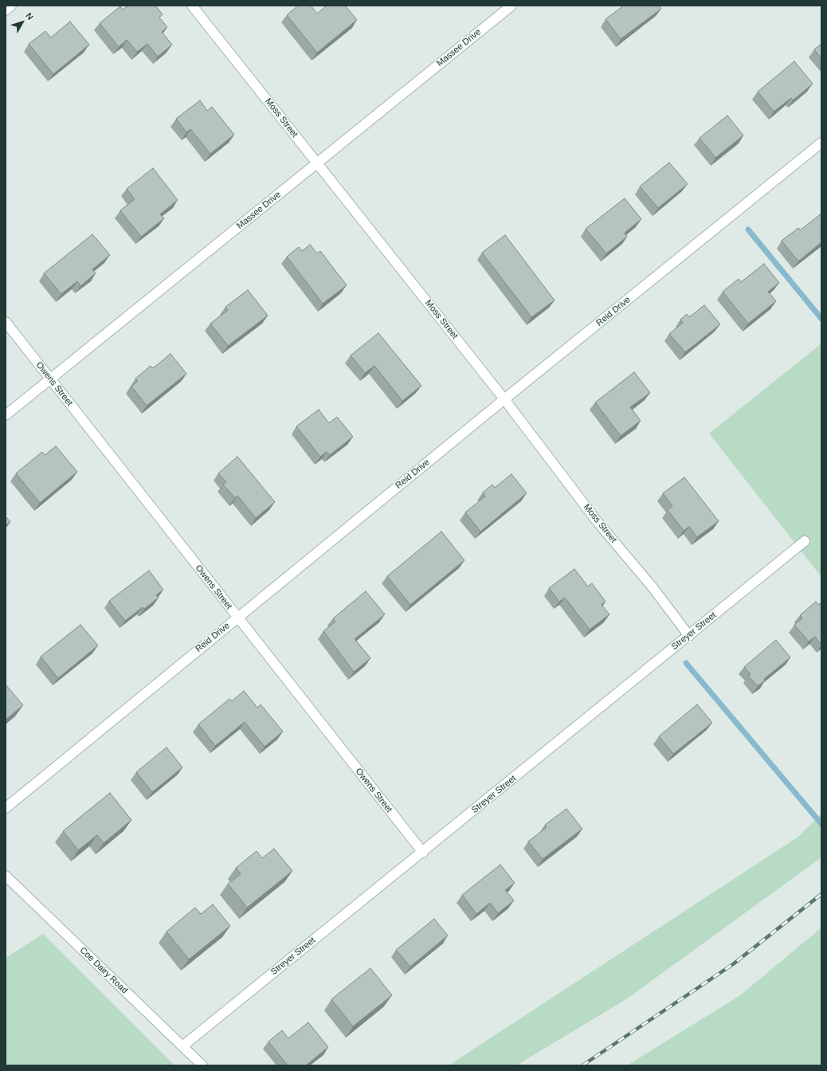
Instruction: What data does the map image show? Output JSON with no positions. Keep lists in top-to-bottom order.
{
  "streets": {
    "street": [
      "Massee Drive",
      "Moss Street",
      "Reid Drive",
      "Owens Street",
      "Streyer Street",
      "Coe Dairy Road"
    ]
  },
  "crossings": [
    ["Massee Drive", "Moss Street"],
    ["Massee Drive", "Owens Street"],
    ["Moss Street", "Reid Drive"],
    ["Moss Street", "Streyer Street"],
    ["Reid Drive", "Owens Street"],
    ["Owens Street", "Streyer Street"],
    ["Streyer Street", "Coe Dairy Road"]
  ],
  "north": "top right"
}
